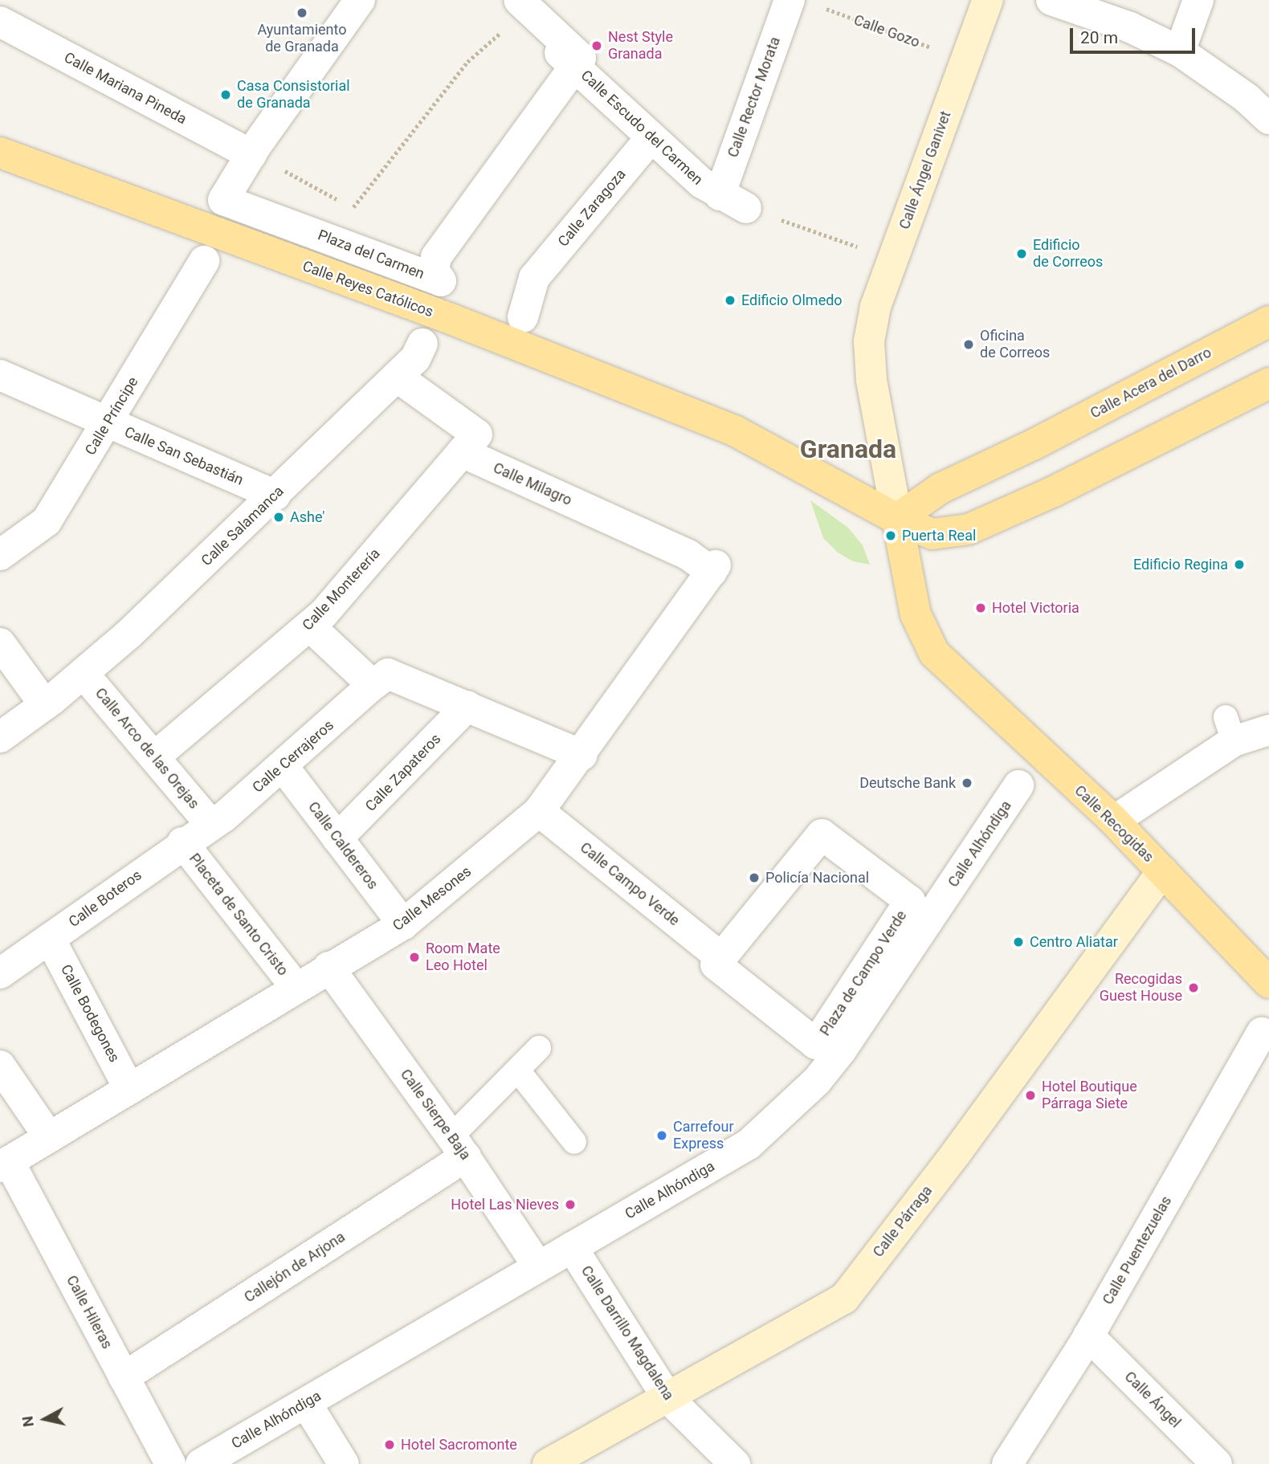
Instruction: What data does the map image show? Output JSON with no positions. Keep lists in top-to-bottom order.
{
  "streets": {
    "main road": ["Calle Reyes Católicos", "Calle Acera del Darro", "Calle Recogidas"],
    "street": [
      "Calle Mariana Pineda",
      "Calle Rector Morata",
      "Calle Escudo del Carmen",
      "Calle Ángel Ganivet",
      "Calle Zaragoza",
      "Plaza del Carmen",
      "Calle Príncipe",
      "Calle San Sebastián",
      "Calle Milagro",
      "Calle Salamanca",
      "Calle Monterería",
      "Calle Arco de las Orejas",
      "Calle Cerrajeros",
      "Calle Zapateros",
      "Calle Alhóndiga",
      "Calle Caldereros",
      "Calle Campo Verde",
      "Calle Boteros",
      "Calle Mesones",
      "Placeta de Santo Cristo",
      "Plaza de Campo Verde",
      "Calle Bodegones",
      "Calle Sierpe Baja",
      "Calle Párraga",
      "Calle Puentezuelas",
      "Callejón de Arjona",
      "Calle Hileras",
      "Calle Darrillo Magdalena",
      "Calle Ángel"
    ],
    "path": ["Calle Gozo"]
  },
  "crossings": [
    ["Calle Gozo", "Calle Rector Morata"],
    ["Calle Mariana Pineda", "Plaza del Carmen"],
    ["Calle Rector Morata", "Calle Escudo del Carmen"],
    ["Calle Escudo del Carmen", "Calle Zaragoza"],
    ["Calle Escudo del Carmen", "Plaza del Carmen"],
    ["Calle Ángel Ganivet", "Calle Reyes Católicos"],
    ["Calle Ángel Ganivet", "Calle Acera del Darro"],
    ["Calle Ángel Ganivet", "Calle Recogidas"],
    ["Calle Reyes Católicos", "Calle Acera del Darro"],
    ["Calle Reyes Católicos", "Calle Recogidas"],
    ["Calle Acera del Darro", "Calle Recogidas"],
    ["Calle Príncipe", "Calle San Sebastián"],
    ["Calle San Sebastián", "Calle Salamanca"],
    ["Calle Milagro", "Calle Monterería"],
    ["Calle Milagro", "Calle Mesones"],
    ["Calle Salamanca", "Calle Arco de las Orejas"],
    ["Calle Monterería", "Calle Arco de las Orejas"],
    ["Calle Arco de las Orejas", "Calle Cerrajeros"],
    ["Calle Arco de las Orejas", "Calle Boteros"],
    ["Calle Cerrajeros", "Calle Caldereros"],
    ["Calle Cerrajeros", "Calle Boteros"],
    ["Calle Zapateros", "Calle Caldereros"],
    ["Calle Recogidas", "Calle Párraga"],
    ["Calle Alhóndiga", "Calle Sierpe Baja"],
    ["Calle Alhóndiga", "Calle Darrillo Magdalena"],
    ["Calle Caldereros", "Calle Mesones"],
    ["Calle Campo Verde", "Calle Mesones"],
    ["Calle Campo Verde", "Plaza de Campo Verde"],
    ["Calle Boteros", "Placeta de Santo Cristo"],
    ["Calle Boteros", "Calle Bodegones"],
    ["Calle Mesones", "Placeta de Santo Cristo"],
    ["Calle Mesones", "Calle Bodegones"],
    ["Calle Mesones", "Calle Sierpe Baja"],
    ["Calle Mesones", "Calle Hileras"],
    ["Calle Sierpe Baja", "Callejón de Arjona"],
    ["Calle Párraga", "Calle Darrillo Magdalena"],
    ["Calle Puentezuelas", "Calle Ángel"],
    ["Callejón de Arjona", "Calle Hileras"]
  ],
  "districts": ["Granada"],
  "places": [
    "Ayuntamiento de Granada",
    "Nest Style Granada",
    "Casa Consistorial de Granada",
    "Edificio de Correos",
    "Edificio Olmedo",
    "Oficina de Correos",
    "Ashe'",
    "Puerta Real",
    "Edificio Regina",
    "Hotel Victoria",
    "Deutsche Bank",
    "Policía Nacional",
    "Centro Aliatar",
    "Room Mate Leo Hotel",
    "Recogidas Guest House",
    "Hotel Boutique Párraga Siete",
    "Carrefour Express",
    "Hotel Las Nieves",
    "Hotel Sacromonte"
  ],
  "scale_bar": "20 m",
  "north": "left"
}
